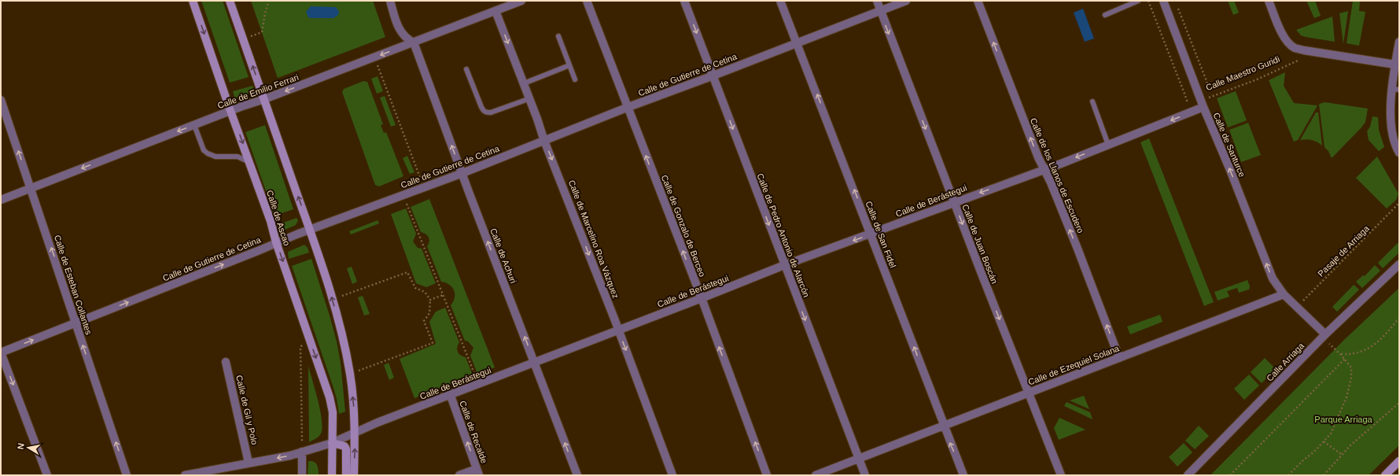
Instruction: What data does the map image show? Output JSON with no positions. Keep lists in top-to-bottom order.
{
  "streets": {
    "street": [
      "Calle de Gutierre de Cetina",
      "Calle de Emilio Ferrari",
      "Calle de Santurce",
      "Calle de los Llanos de Escudero",
      "Calle de Berástegui",
      "Calle de Ascao",
      "Calle de Gonzalo de Berceo",
      "Calle de San Fidel",
      "Calle de Pedro Antonio de Alarcón",
      "Calle de Marcelino Roa Vázquez",
      "Calle de Juan Boscán",
      "Calle de Achuri",
      "Calle de Esteban Collantes",
      "Calle Arriaga",
      "Calle de Ezequiel Solana",
      "Calle de Gil y Polo",
      "Calle de Recalde"
    ],
    "path": ["Calle Maestro Guridi", "Pasaje de Arriaga"]
  },
  "crossings": [
    ["Calle Maestro Guridi", "Calle de Santurce"],
    ["Calle Maestro Guridi", "Calle de Berástegui"],
    ["Calle de Gutierre de Cetina", "Calle de Ascao"],
    ["Calle de Gutierre de Cetina", "Calle de Gonzalo de Berceo"],
    ["Calle de Gutierre de Cetina", "Calle de San Fidel"],
    ["Calle de Gutierre de Cetina", "Calle de Pedro Antonio de Alarcón"],
    ["Calle de Gutierre de Cetina", "Calle de Marcelino Roa Vázquez"],
    ["Calle de Gutierre de Cetina", "Calle de Juan Boscán"],
    ["Calle de Gutierre de Cetina", "Calle de Achuri"],
    ["Calle de Gutierre de Cetina", "Calle de Esteban Collantes"],
    ["Calle de Emilio Ferrari", "Calle de Ascao"],
    ["Calle de Emilio Ferrari", "Calle de Marcelino Roa Vázquez"],
    ["Calle de Emilio Ferrari", "Calle de Achuri"],
    ["Calle de Emilio Ferrari", "Calle de Esteban Collantes"],
    ["Calle de Santurce", "Calle de Berástegui"],
    ["Calle de Santurce", "Calle de Ezequiel Solana"],
    ["Calle de los Llanos de Escudero", "Calle de Berástegui"],
    ["Calle de los Llanos de Escudero", "Calle de Ezequiel Solana"],
    ["Calle de Berástegui", "Calle de Ascao"],
    ["Calle de Berástegui", "Calle de Gonzalo de Berceo"],
    ["Calle de Berástegui", "Calle de San Fidel"],
    ["Calle de Berástegui", "Calle de Pedro Antonio de Alarcón"],
    ["Calle de Berástegui", "Calle de Marcelino Roa Vázquez"],
    ["Calle de Berástegui", "Calle de Juan Boscán"],
    ["Calle de Berástegui", "Calle de Achuri"],
    ["Calle de Berástegui", "Calle de Gil y Polo"],
    ["Calle de Berástegui", "Calle de Recalde"],
    ["Calle de San Fidel", "Calle de Ezequiel Solana"],
    ["Calle de Pedro Antonio de Alarcón", "Calle de Ezequiel Solana"],
    ["Calle de Juan Boscán", "Calle de Ezequiel Solana"]
  ],
  "one_way": [
    "Calle de Emilio Ferrari",
    "Calle de Santurce",
    "Calle de los Llanos de Escudero",
    "Calle de Berástegui",
    "Calle de Gonzalo de Berceo",
    "Calle de San Fidel",
    "Calle de Pedro Antonio de Alarcón",
    "Calle de Marcelino Roa Vázquez",
    "Calle de Juan Boscán",
    "Calle de Achuri",
    "Calle de Esteban Collantes",
    "Calle de Recalde"
  ],
  "parks": ["Parque Arriaga"],
  "north": "left"
}
